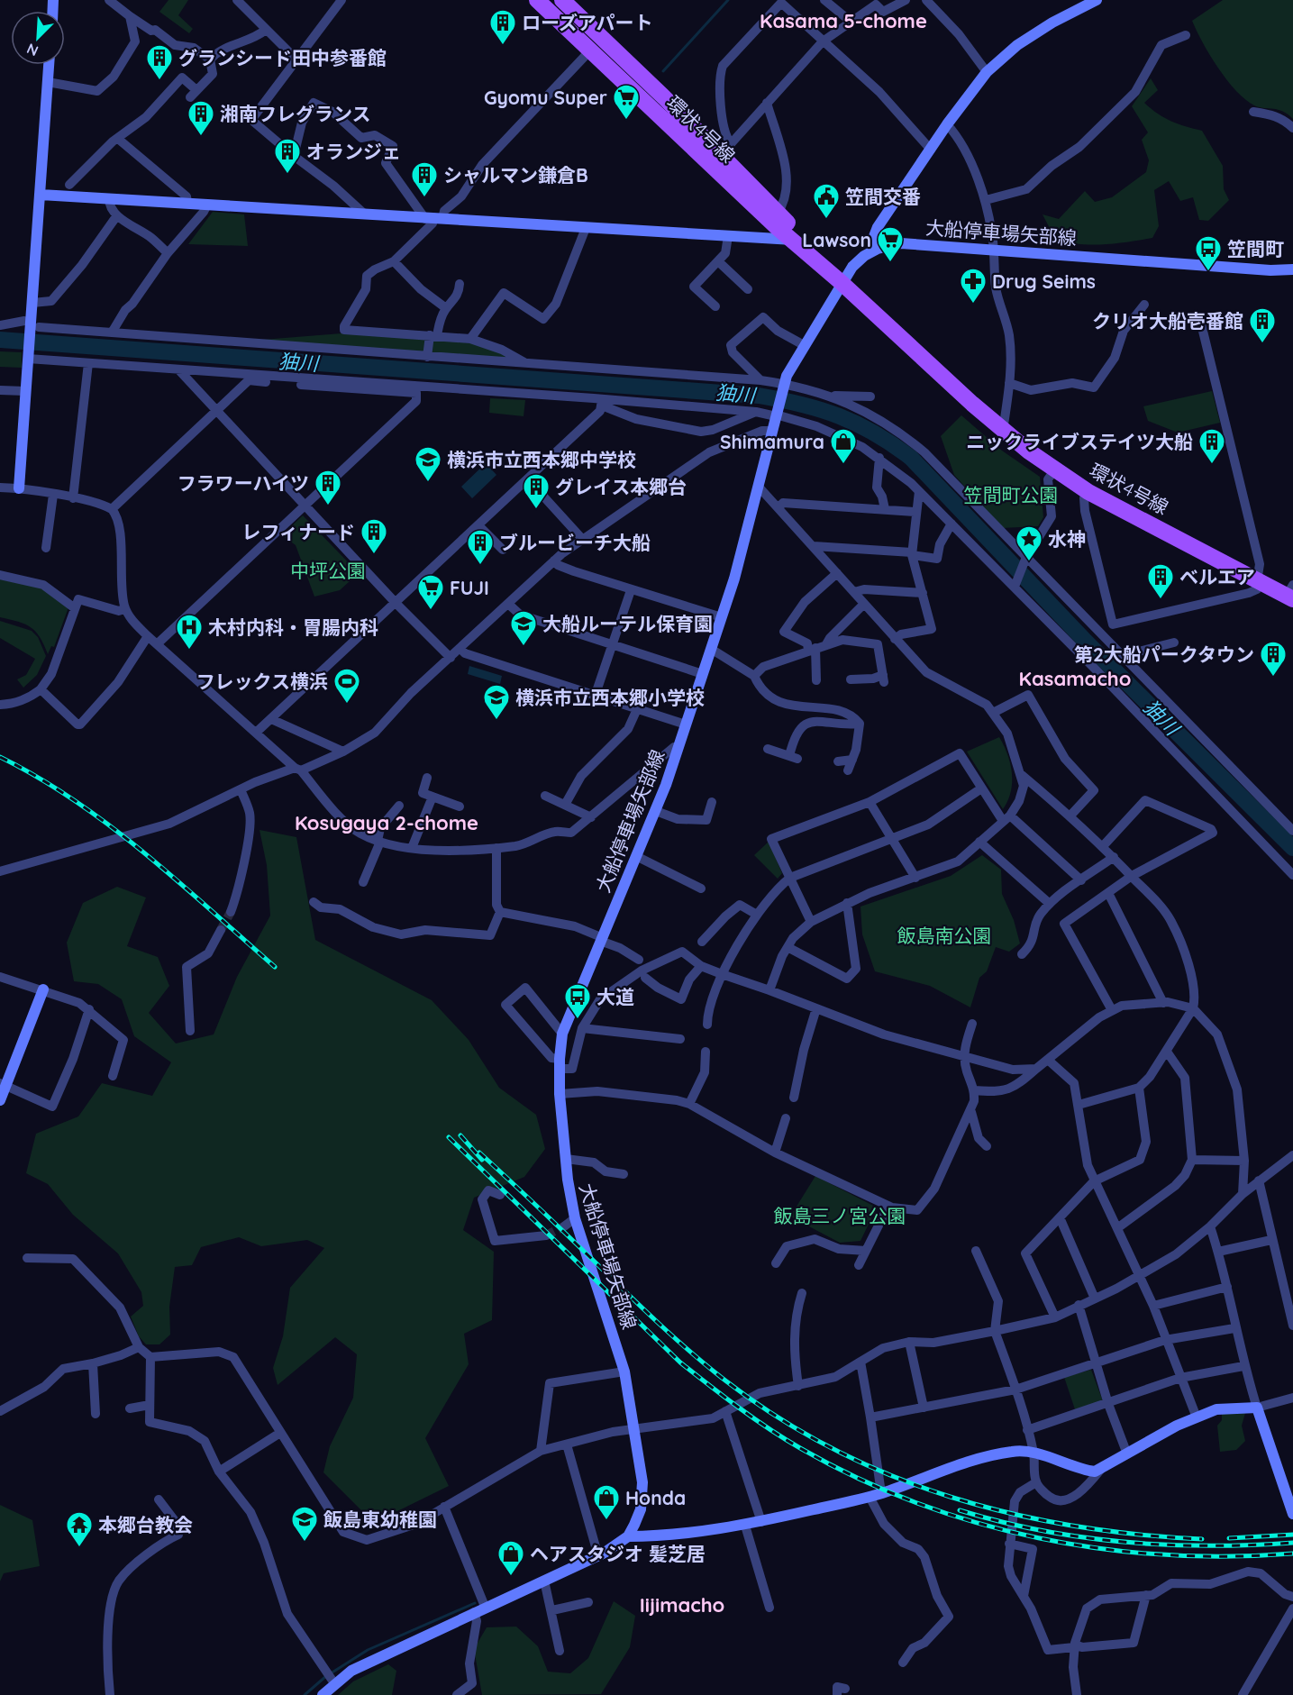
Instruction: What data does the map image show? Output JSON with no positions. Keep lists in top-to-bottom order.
{
  "streets": {
    "main road": ["環状4号線"],
    "street": ["大船停車場矢部線"]
  },
  "crossings": [
    ["環状4号線", "大船停車場矢部線"]
  ],
  "districts": [
    "Kasama 5-chome",
    "Kasamacho",
    "Kosugaya 2-chome",
    "Iijimacho"
  ],
  "water": ["㹨川"],
  "parks": [
    "笠間町公園",
    "中坪公園",
    "飯島南公園",
    "飯島三ノ宮公園"
  ],
  "places": {
    "building": [
      "ローズアパート",
      "グランシード田中参番館",
      "湘南フレグランス",
      "オランジェ",
      "シャルマン鎌倉B",
      "クリオ大船壱番館",
      "ニックライブステイツ大船",
      "フラワーハイツ",
      "グレイス本郷台",
      "レフィナード",
      "ブルービーチ大船",
      "ベルエア",
      "第2大船パークタウン"
    ],
    "supermarket": ["Gyomu Super", "Lawson", "FUJI"],
    "public building": ["笠間交番"],
    "bus stop": ["笠間町", "大道"],
    "pharmacy": ["Drug Seims"],
    "shop": ["Shimamura", "Honda", "ヘアスタジオ 髪芝居"],
    "school or university": [
      "横浜市立西本郷中学校",
      "大船ルーテル保育園",
      "横浜市立西本郷小学校",
      "飯島東幼稚園"
    ],
    "place": ["水神"],
    "hospital": ["木村内科・胃腸内科"],
    "sports": ["フレックス横浜"],
    "temple": ["本郷台教会"]
  },
  "north": "bottom left"
}
